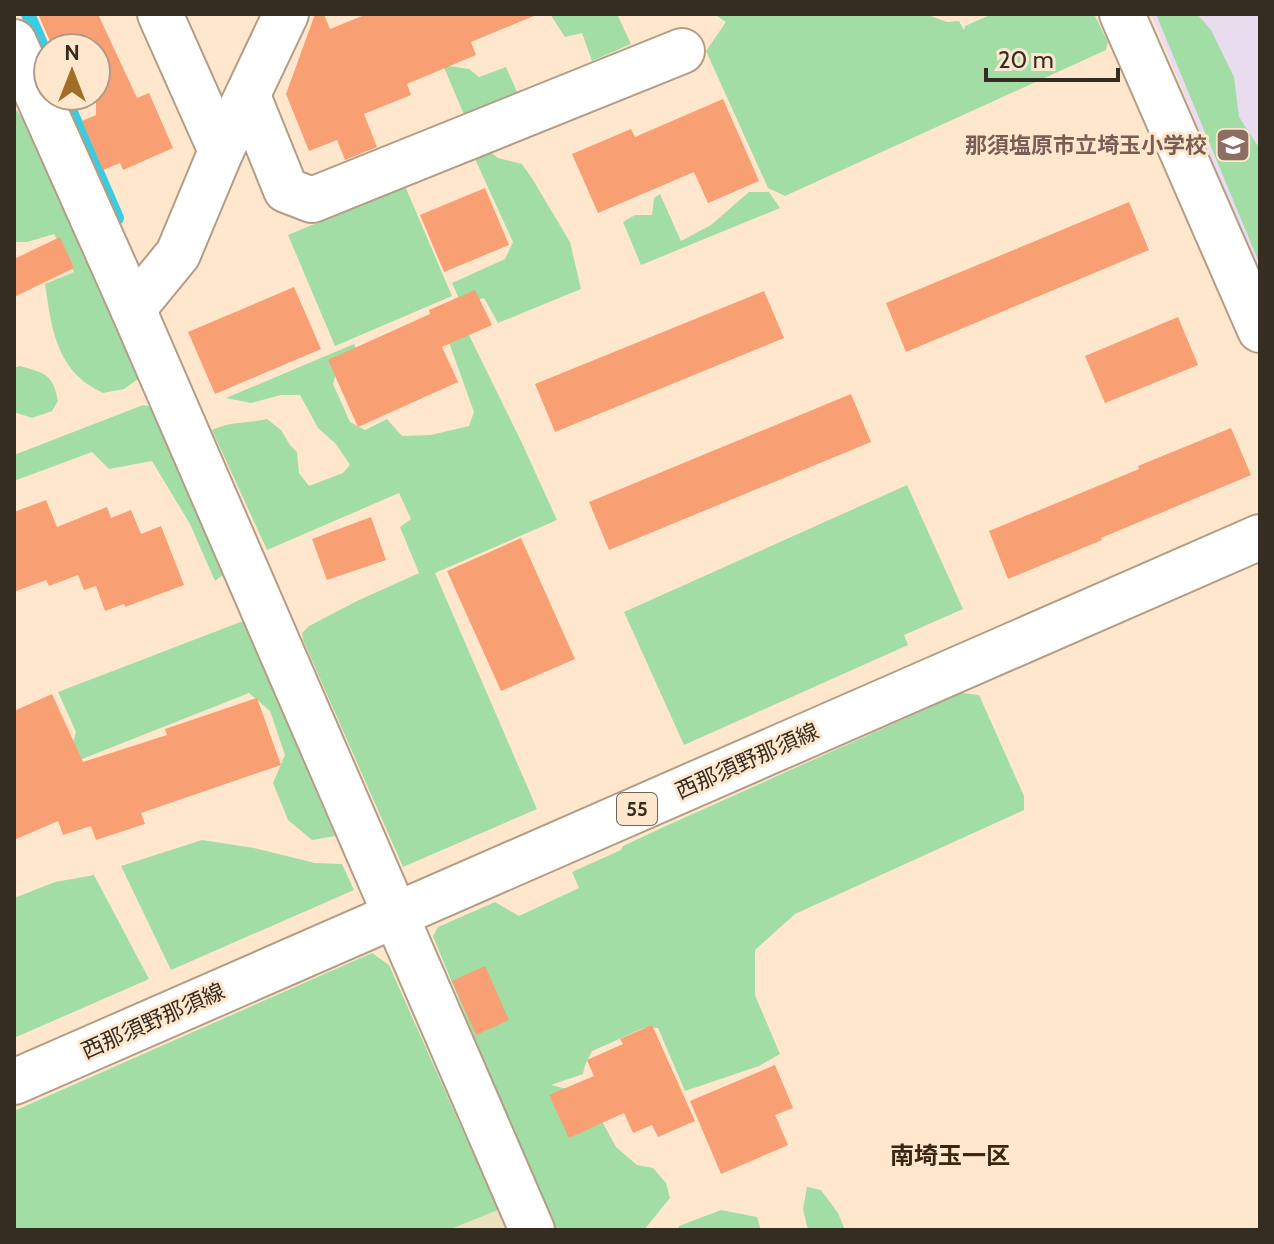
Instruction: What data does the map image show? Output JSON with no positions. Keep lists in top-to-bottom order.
{
  "streets": {
    "street": ["西那須野那須線", "55"]
  },
  "districts": ["南埼玉一区"],
  "places": {
    "school or university": ["那須塩原市立埼玉小学校"]
  },
  "scale_bar": "20 m",
  "north": "top"
}
